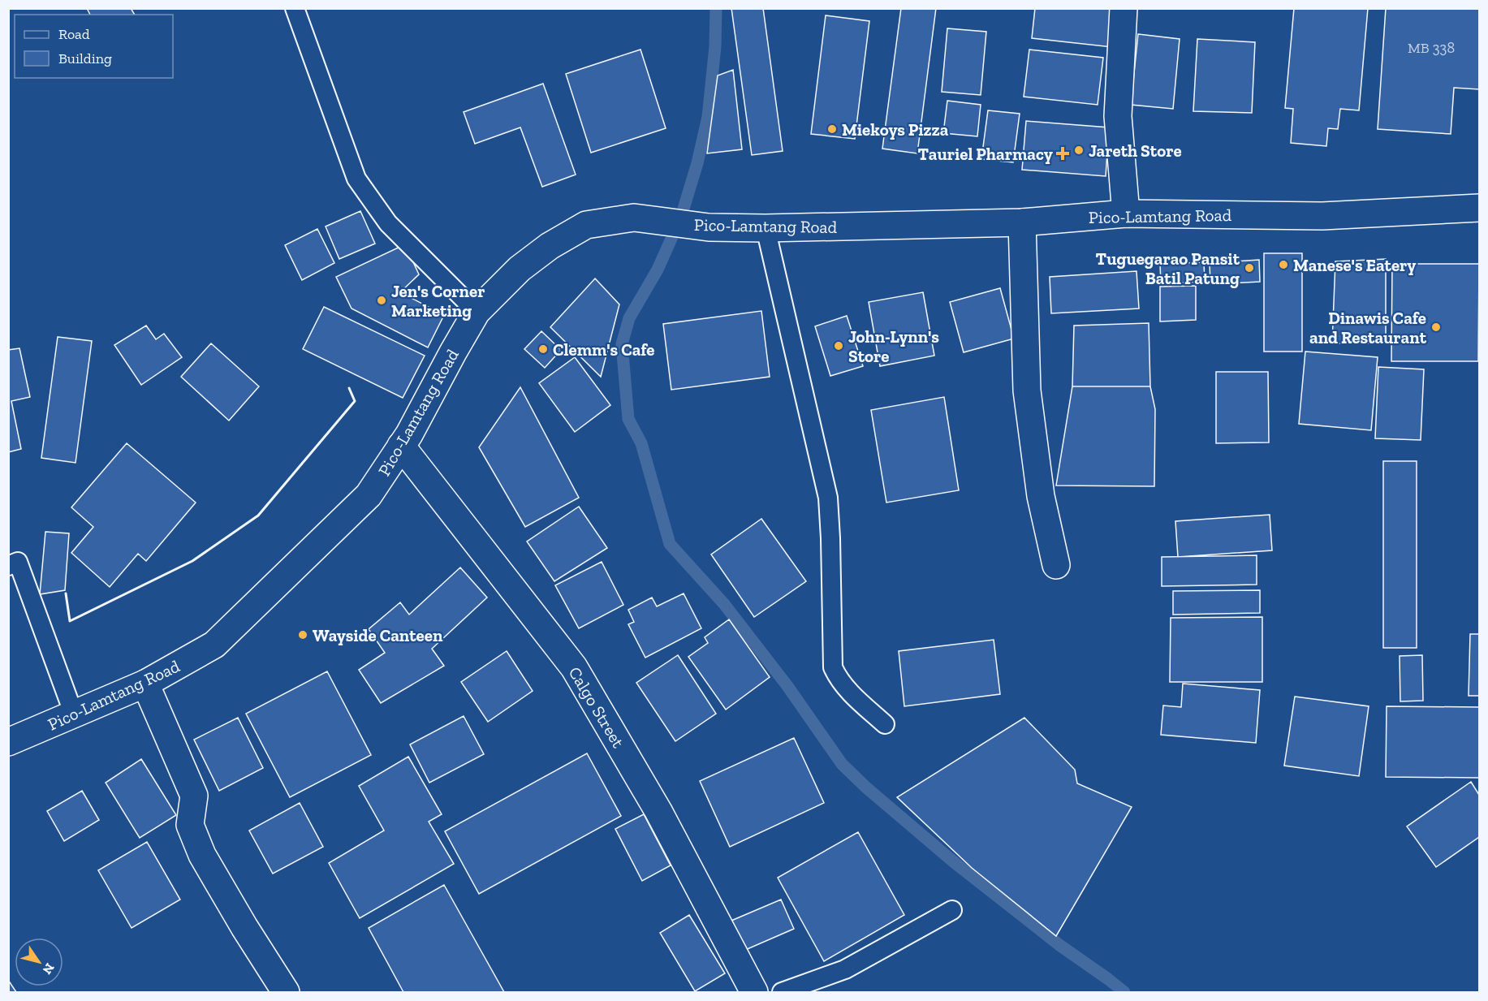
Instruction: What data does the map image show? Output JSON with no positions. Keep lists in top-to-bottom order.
{
  "streets": {
    "main road": ["Pico-Lamtang Road", "Calgo Street"]
  },
  "crossings": [
    ["Pico-Lamtang Road", "Calgo Street"]
  ],
  "places": {
    "other": [
      "Miekoys Pizza",
      "Jareth Store",
      "Manese's Eatery",
      "Tuguegarao Pansit Batil Patung",
      "Jen's Corner Marketing",
      "Dinawis Cafe and Restaurant",
      "John-Lynn's Store",
      "Clemm's Cafe",
      "Wayside Canteen"
    ],
    "health": ["Tauriel Pharmacy"]
  },
  "house_numbers": ["MB 338"],
  "legend": ["Road", "Building"],
  "north": "bottom right"
}
